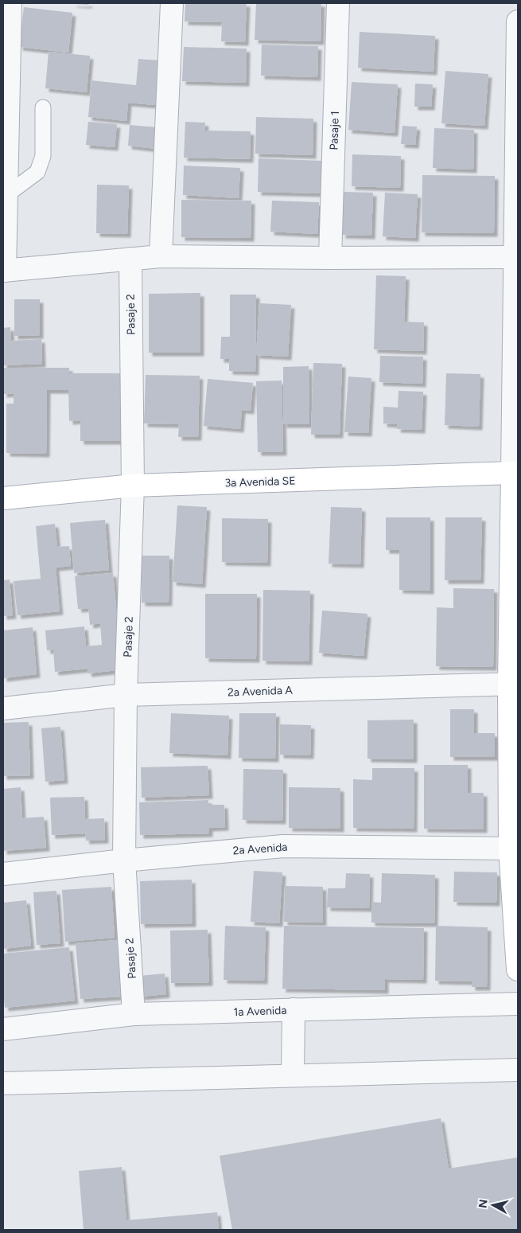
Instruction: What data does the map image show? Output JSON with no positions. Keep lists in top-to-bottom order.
{
  "streets": {
    "street": [
      "Pasaje 1",
      "Pasaje 2",
      "3a Avenida SE",
      "2a Avenida A",
      "2a Avenida",
      "1a Avenida"
    ]
  },
  "crossings": [
    ["Pasaje 2", "3a Avenida SE"],
    ["Pasaje 2", "2a Avenida A"],
    ["Pasaje 2", "2a Avenida"],
    ["Pasaje 2", "1a Avenida"]
  ],
  "north": "left"
}
